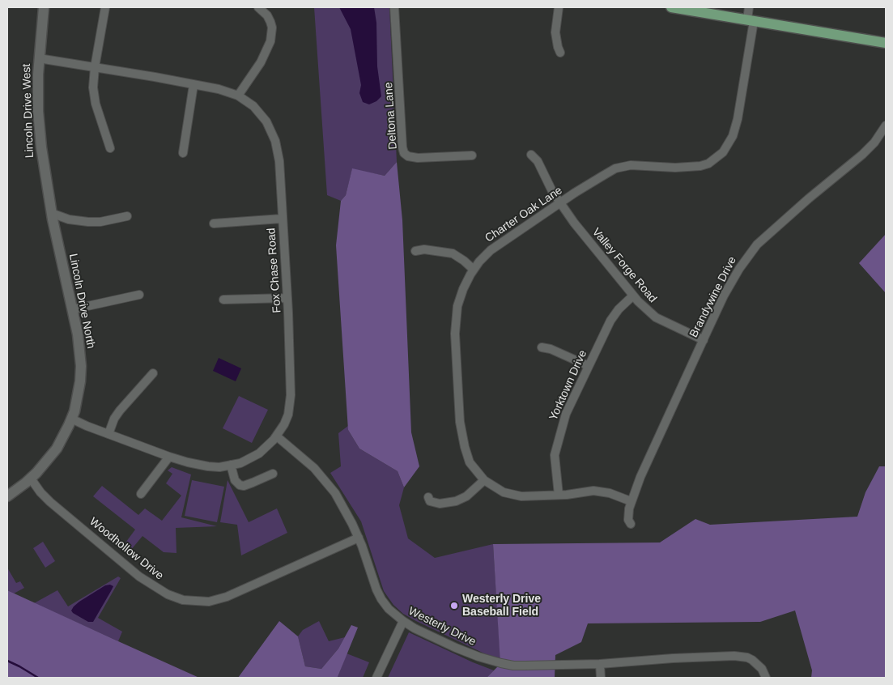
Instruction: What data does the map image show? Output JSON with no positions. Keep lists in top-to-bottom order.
{
  "streets": {
    "street": [
      "Lincoln Drive West",
      "Deltona Lane",
      "Charter Oak Lane",
      "Valley Forge Road",
      "Fox Chase Road",
      "Brandywine Drive",
      "Lincoln Drive North",
      "Yorktown Drive",
      "Woodhollow Drive",
      "Westerly Drive"
    ]
  },
  "crossings": [
    ["Lincoln Drive West", "Fox Chase Road"],
    ["Lincoln Drive West", "Lincoln Drive North"],
    ["Charter Oak Lane", "Valley Forge Road"],
    ["Charter Oak Lane", "Brandywine Drive"],
    ["Charter Oak Lane", "Yorktown Drive"],
    ["Valley Forge Road", "Brandywine Drive"],
    ["Valley Forge Road", "Yorktown Drive"],
    ["Fox Chase Road", "Lincoln Drive North"],
    ["Fox Chase Road", "Westerly Drive"],
    ["Woodhollow Drive", "Westerly Drive"]
  ],
  "places": ["Westerly Drive Baseball Field"]
}
